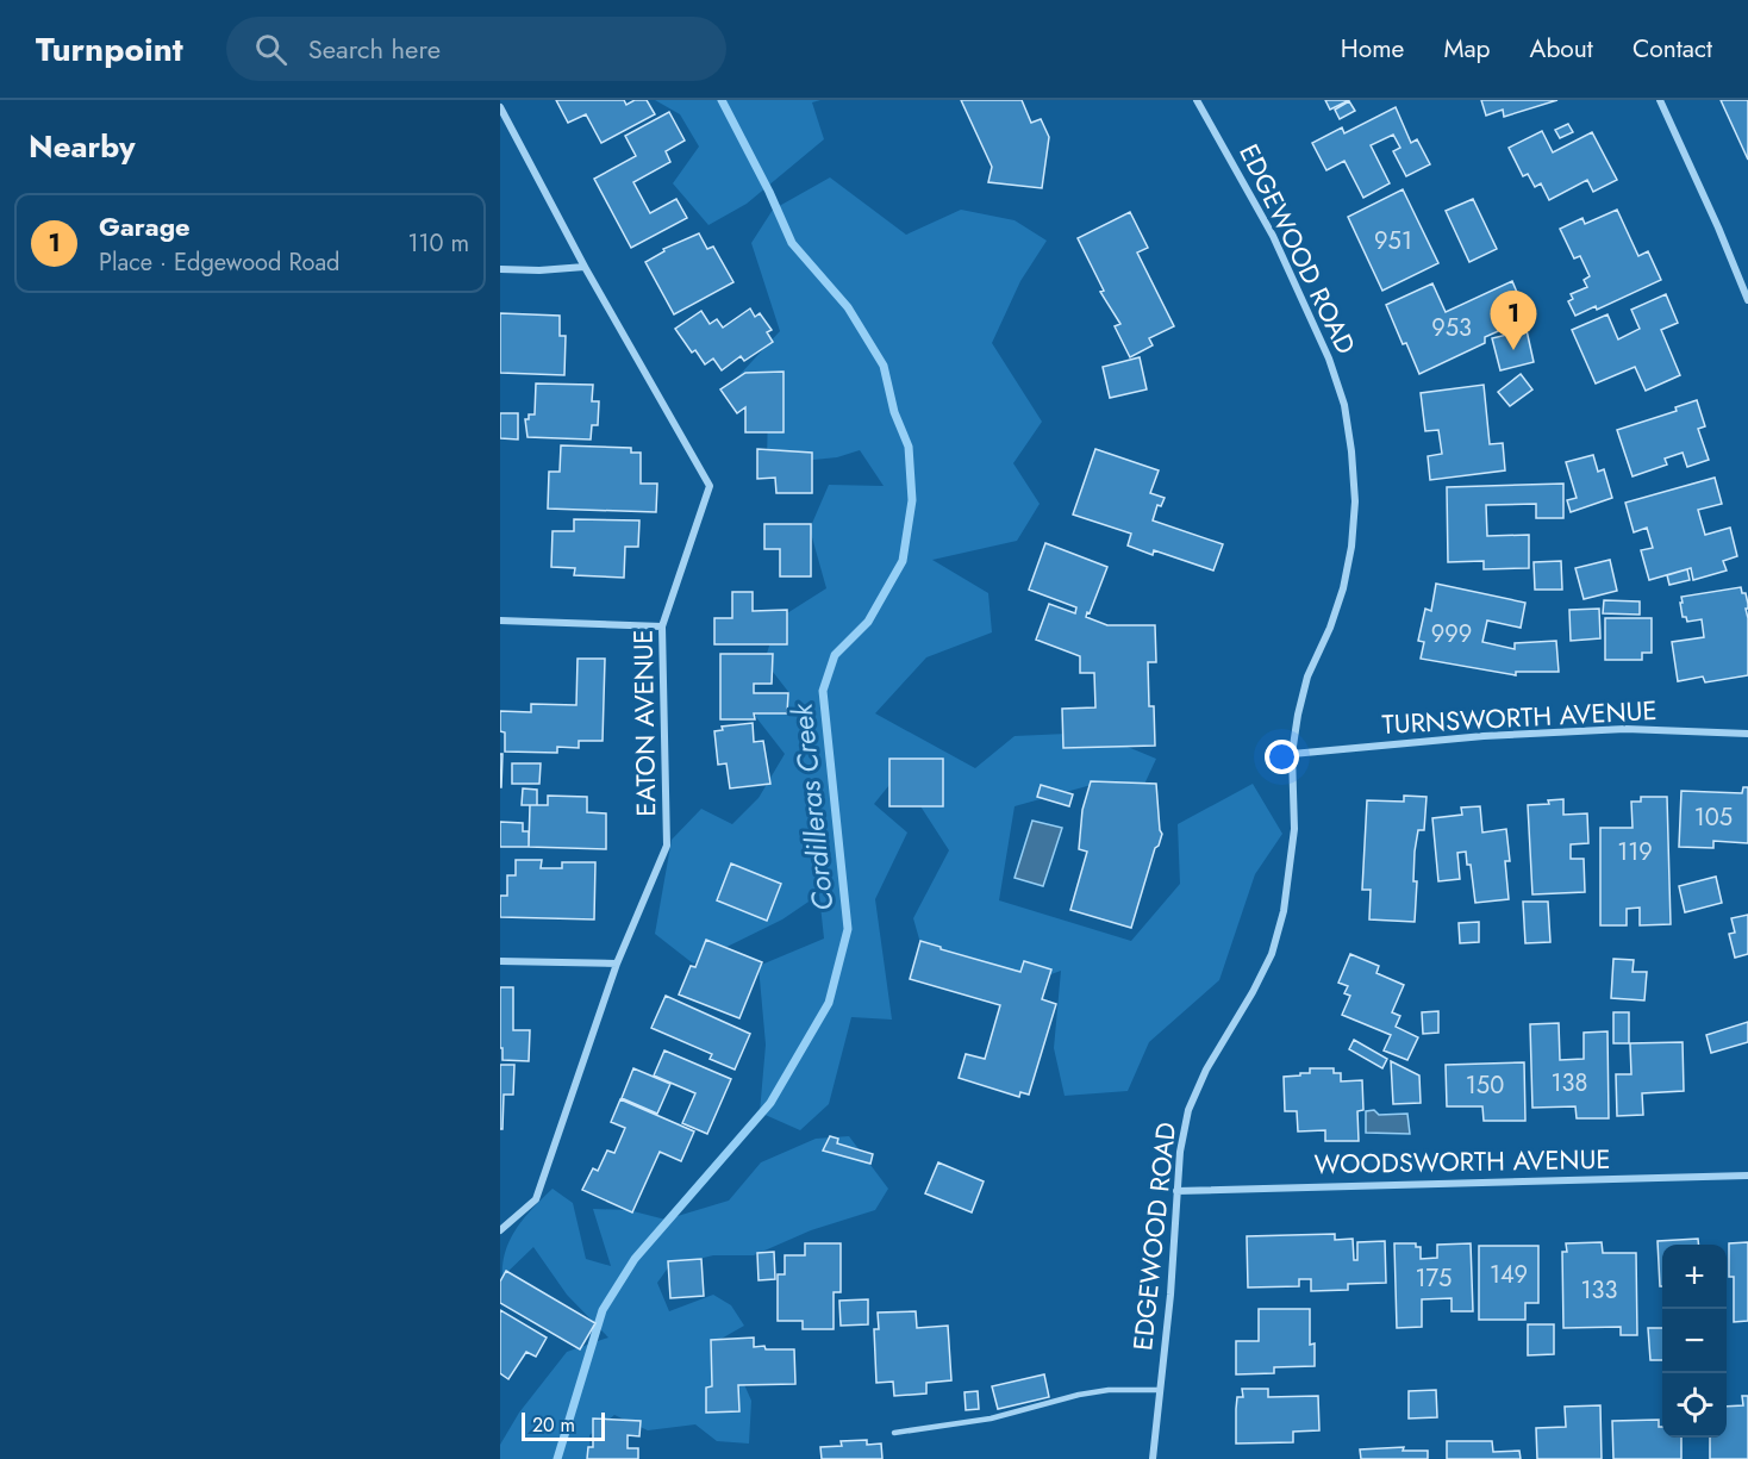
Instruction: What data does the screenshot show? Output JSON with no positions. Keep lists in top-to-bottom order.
{
  "streets": {
    "street": [
      "EDGEWOOD ROAD",
      "TURNSWORTH AVENUE",
      "EATON AVENUE",
      "WOODSWORTH AVENUE"
    ]
  },
  "crossings": [
    ["EDGEWOOD ROAD", "TURNSWORTH AVENUE"],
    ["EDGEWOOD ROAD", "WOODSWORTH AVENUE"]
  ],
  "water": ["Cordilleras Creek"],
  "house_numbers": [
    "951",
    "953",
    "999",
    "105",
    "119",
    "138",
    "150",
    "149",
    "175",
    "133"
  ],
  "scale_bar": "20 m",
  "page": {
    "header": "Turnpoint",
    "search": "Search here",
    "nav": [
      "Home",
      "Map",
      "About",
      "Contact"
    ],
    "heading": "Nearby",
    "list": [
      {
        "mark": "1",
        "name": "Garage",
        "note": "Place · Edgewood Road",
        "value": "110 m"
      }
    ],
    "pins": "1",
    "map_buttons": ["+", "−"],
    "scale": "20 m"
  }
}
